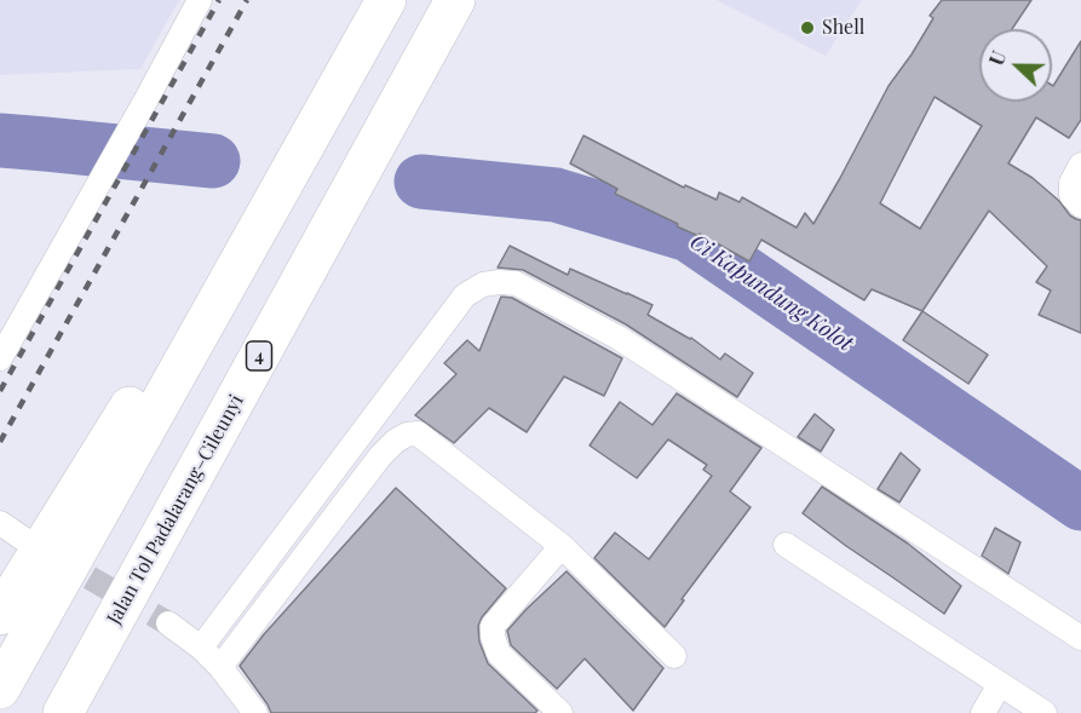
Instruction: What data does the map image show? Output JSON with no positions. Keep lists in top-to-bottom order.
{
  "streets": {
    "highway": ["4", "Jalan Tol Padalarang–Cileunyi"]
  },
  "water": ["Ci Kapundung Kolot"],
  "places": ["Shell"],
  "north": "left"
}
